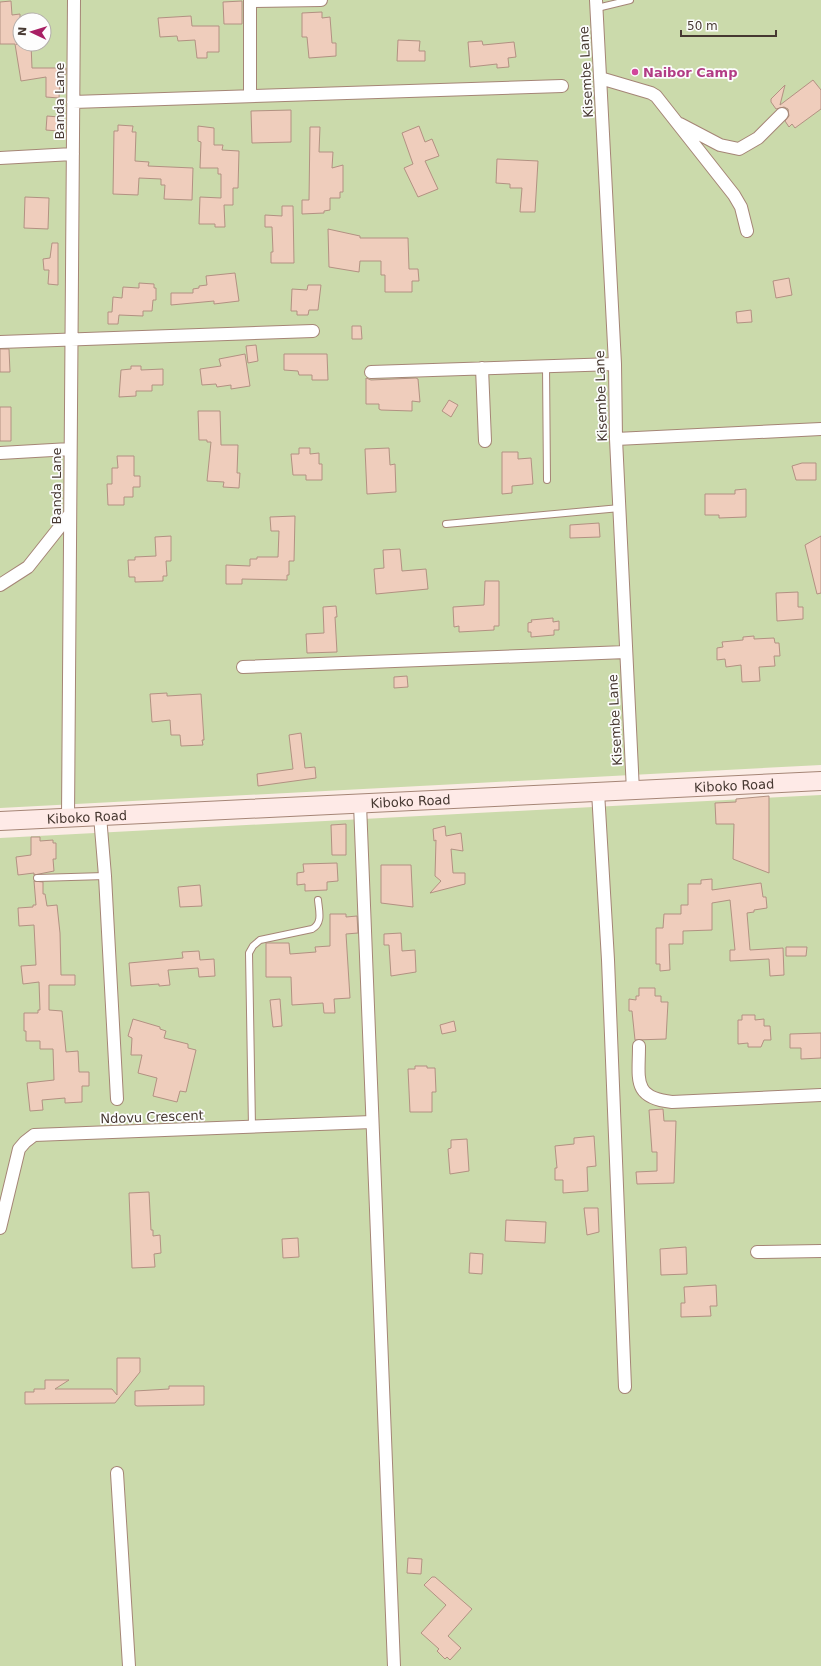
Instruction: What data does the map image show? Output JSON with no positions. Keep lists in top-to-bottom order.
{
  "streets": {
    "street": [
      "Kisembe Lane",
      "Banda Lane",
      "Kiboko Road",
      "Ndovu Crescent"
    ]
  },
  "crossings": [
    ["Kisembe Lane", "Kiboko Road"],
    ["Banda Lane", "Kiboko Road"]
  ],
  "places": ["Naibor Camp"],
  "scale_bar": "50 m",
  "north": "left"
}
